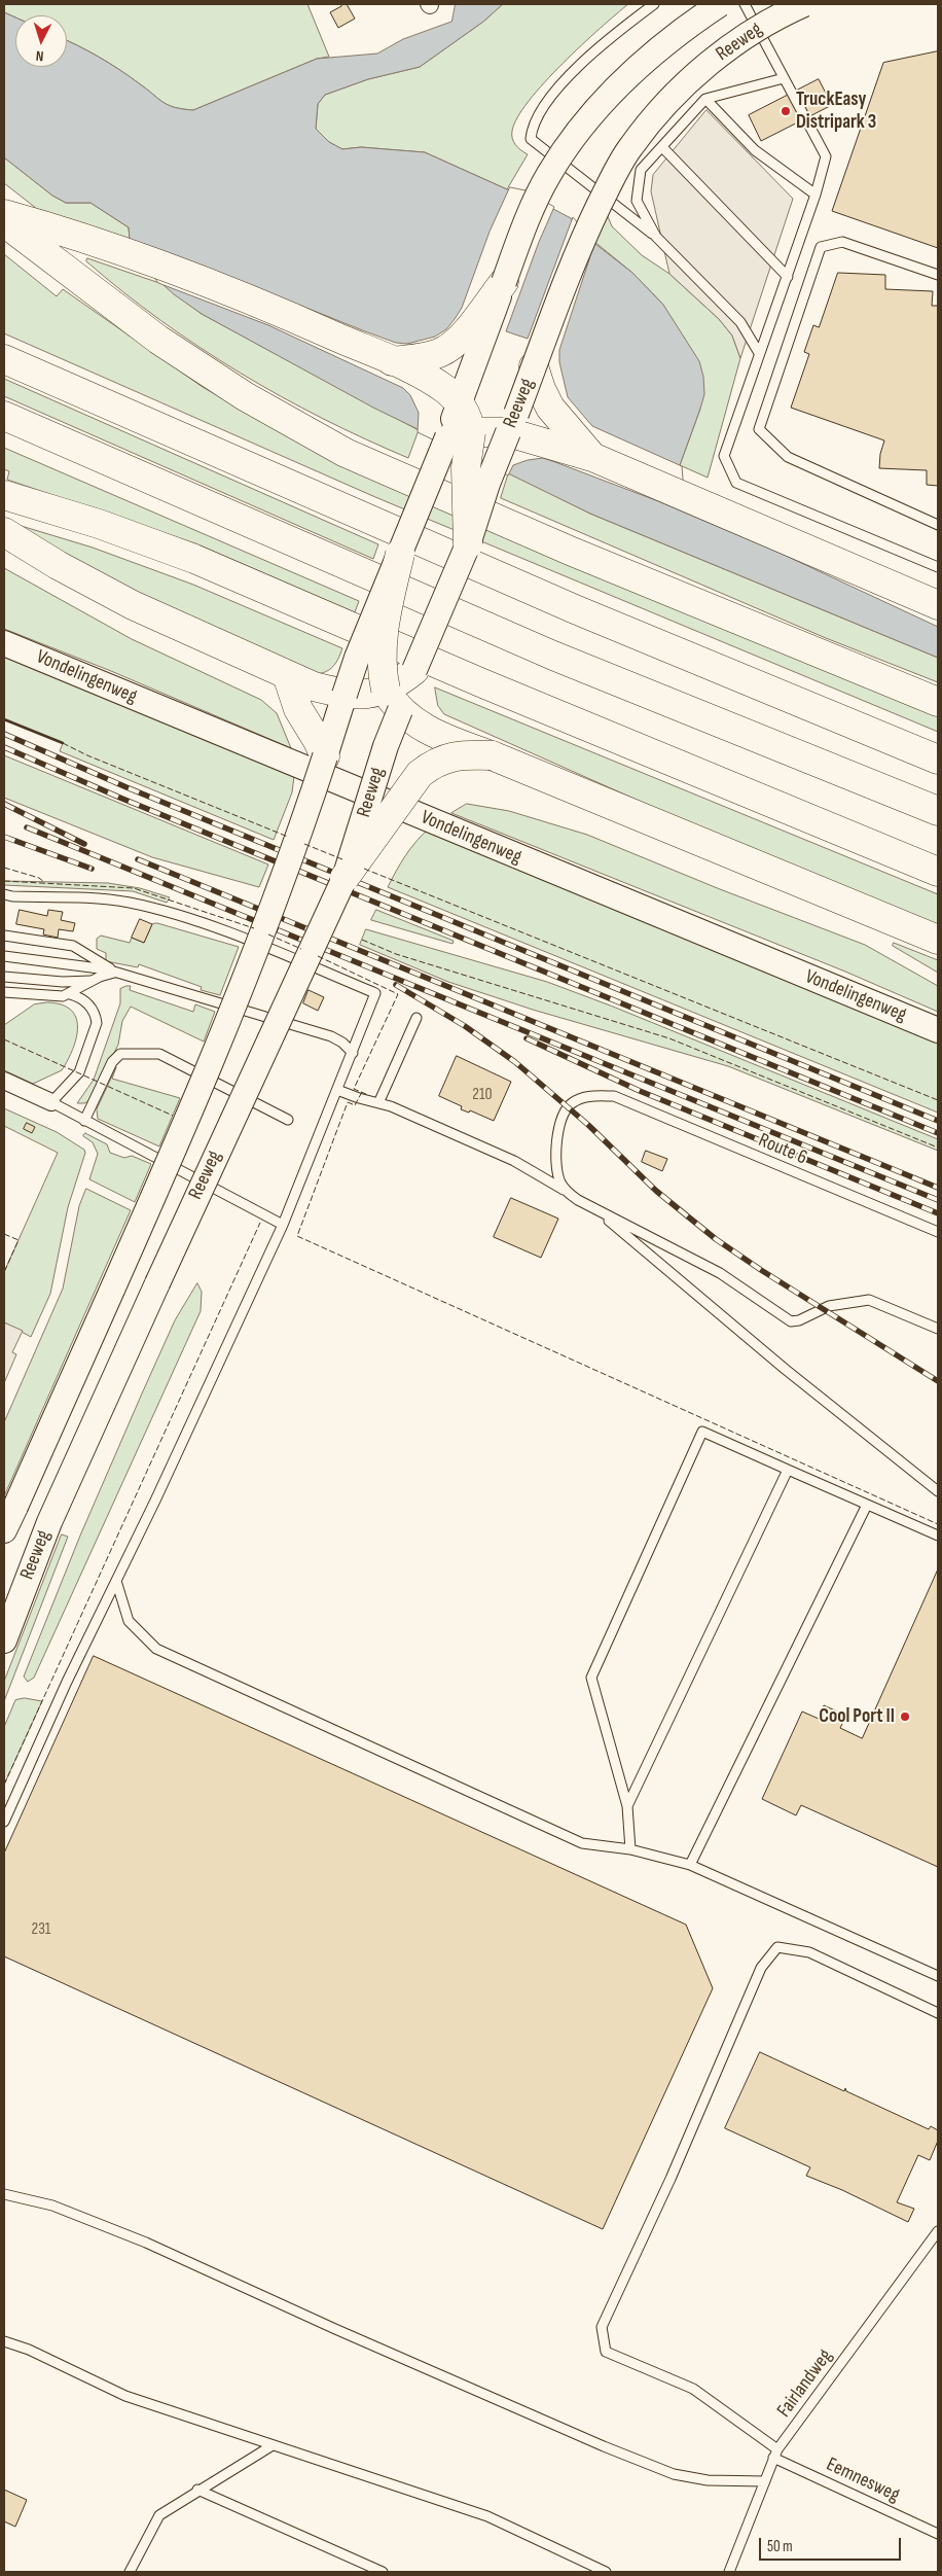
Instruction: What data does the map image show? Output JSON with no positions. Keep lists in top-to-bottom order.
{
  "streets": {
    "main road": ["Reeweg", "Vondelingenweg"],
    "lane": ["Route 6", "Fairlandweg", "Eemnesweg"]
  },
  "crossings": [
    ["Fairlandweg", "Eemnesweg"]
  ],
  "places": ["TruckEasy Distripark 3", "Cool Port II"],
  "house_numbers": ["210", "231"],
  "scale_bar": "50 m",
  "north": "bottom"
}
